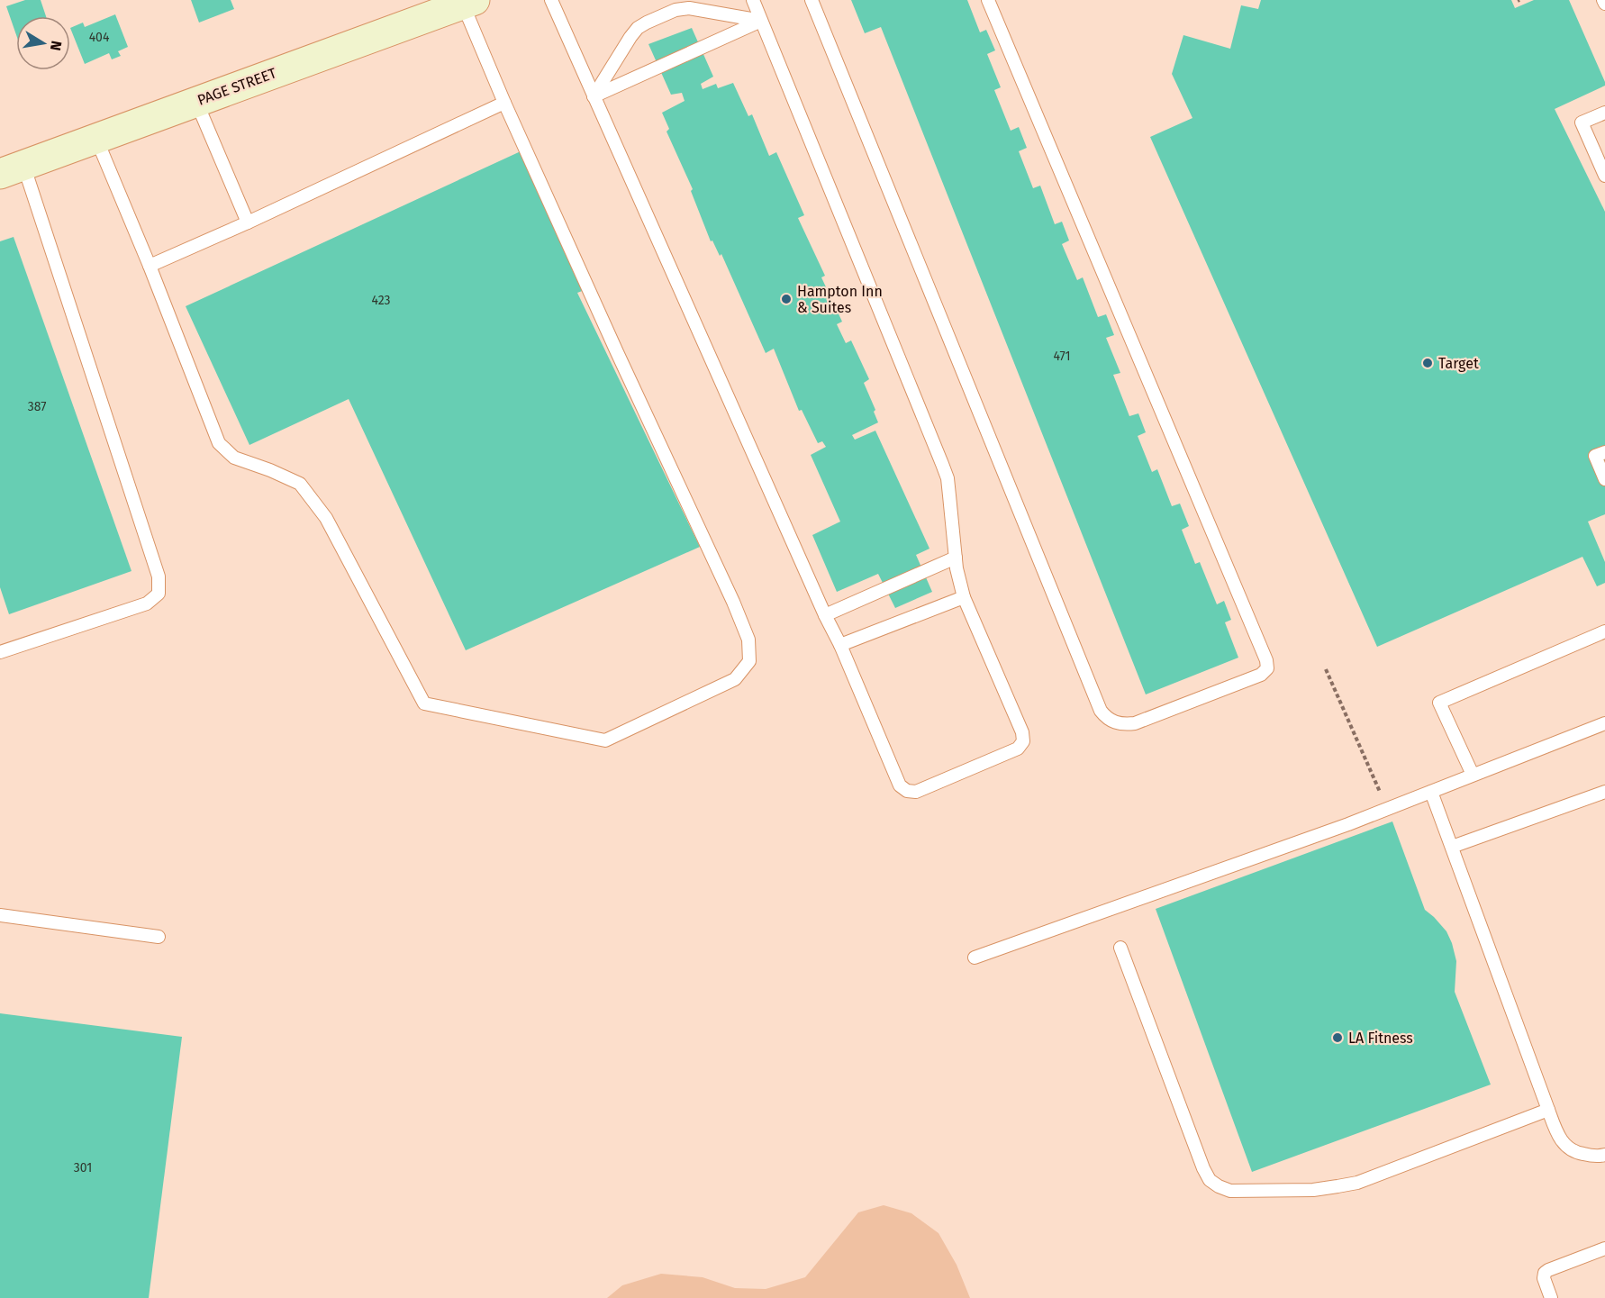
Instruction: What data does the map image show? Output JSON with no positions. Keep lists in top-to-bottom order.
{
  "streets": {
    "main road": ["PAGE STREET"]
  },
  "places": ["Hampton Inn & Suites", "Target", "LA Fitness"],
  "house_numbers": [
    "404",
    "423",
    "471",
    "387",
    "301"
  ],
  "north": "right"
}
